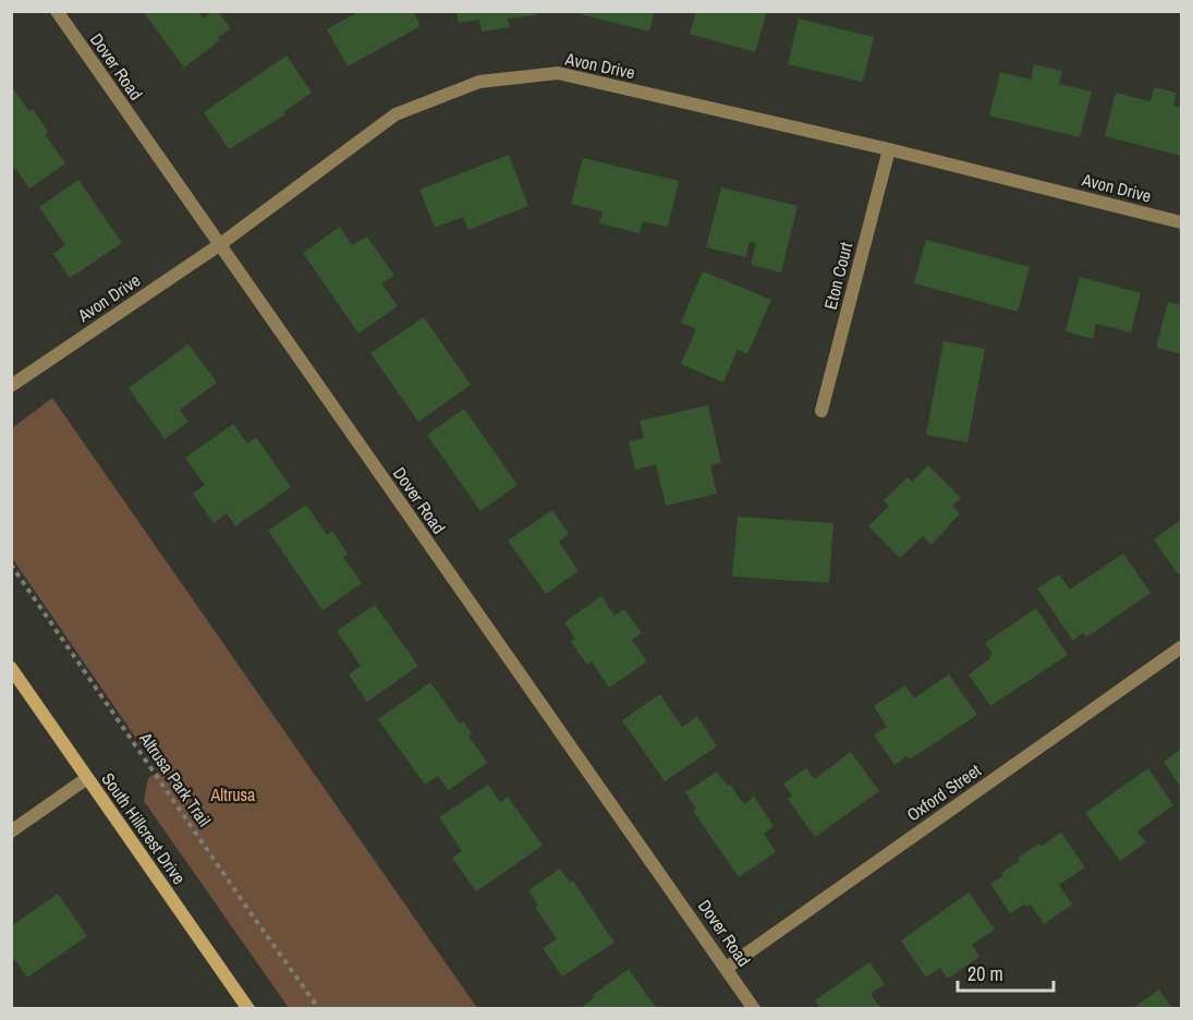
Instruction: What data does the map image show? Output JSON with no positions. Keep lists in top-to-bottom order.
{
  "streets": {
    "street": [
      "Avon Drive",
      "Dover Road",
      "Eton Court",
      "Oxford Street",
      "South Hillcrest Drive"
    ],
    "path": ["Altrusa Park Trail"]
  },
  "crossings": [
    ["Avon Drive", "Dover Road"],
    ["Avon Drive", "Eton Court"],
    ["Dover Road", "Oxford Street"]
  ],
  "parks": ["Altrusa"],
  "scale_bar": "20 m"
}
